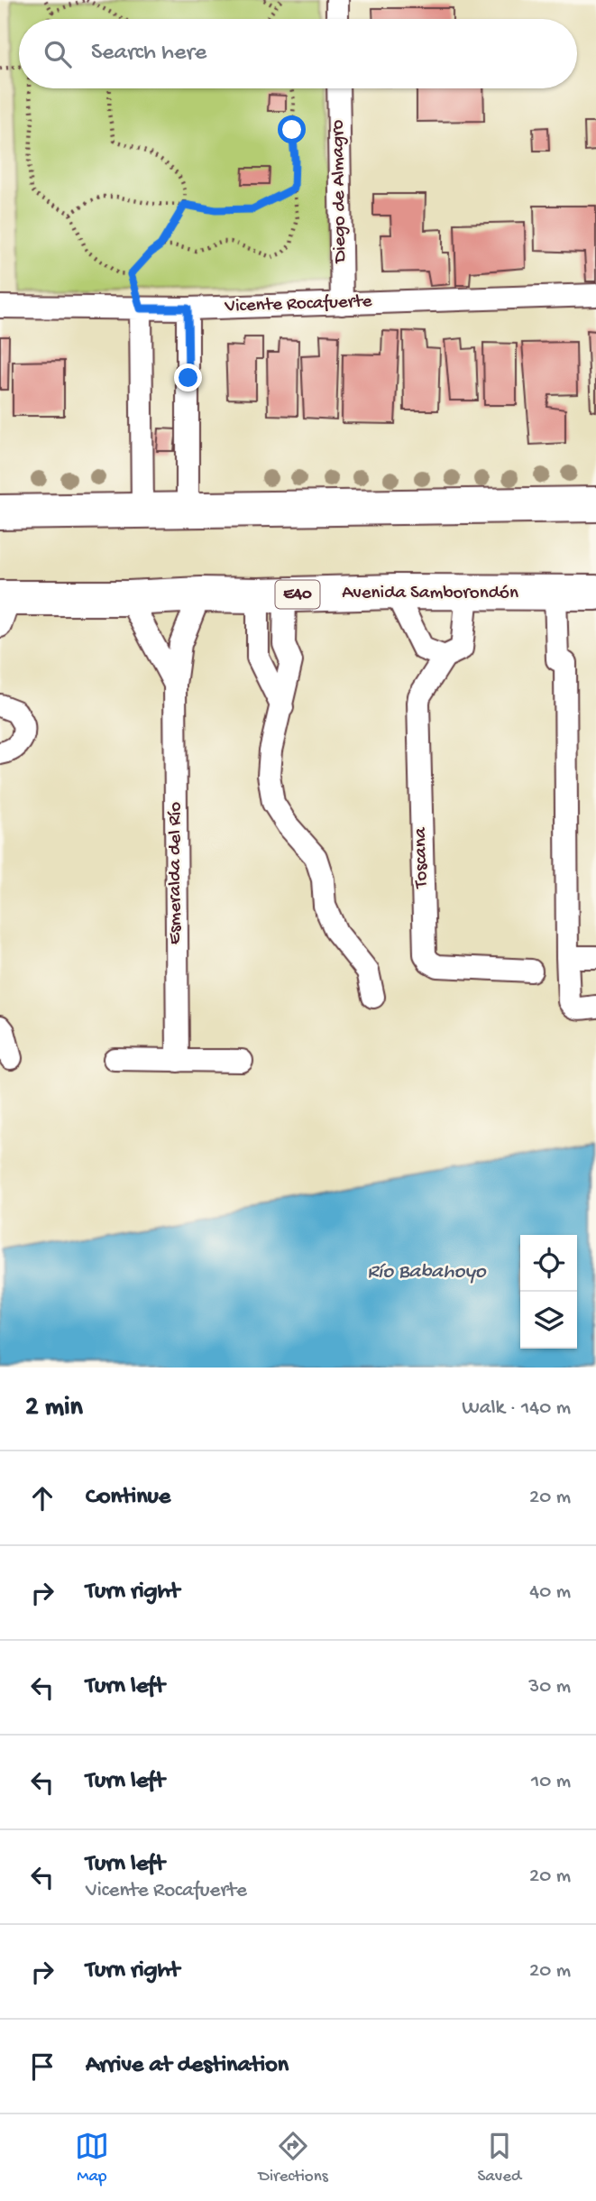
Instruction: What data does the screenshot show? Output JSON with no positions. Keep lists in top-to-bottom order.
{
  "streets": {
    "highway": ["Avenida Samborondón", "E40"],
    "street": [
      "Diego de Almagro",
      "Vicente Rocafuerte",
      "Toscana",
      "Esmeralda del Río"
    ]
  },
  "crossings": [
    ["Diego de Almagro", "Vicente Rocafuerte"],
    ["Avenida Samborondón", "Toscana"],
    ["Avenida Samborondón", "Esmeralda del Río"]
  ],
  "water": ["Río Babahoyo"],
  "page": {
    "search": "Search here",
    "heading": ["2 min", "Walk · 140 m"],
    "list": [
      ["Continue", "20 m"],
      ["Turn right", "40 m"],
      ["Turn left", "30 m"],
      ["Turn left", "10 m"],
      ["Turn left", "Vicente Rocafuerte", "20 m"],
      ["Turn right", "20 m"],
      "Arrive at destination"
    ],
    "nav": ["Map", "Directions", "Saved"]
  }
}
